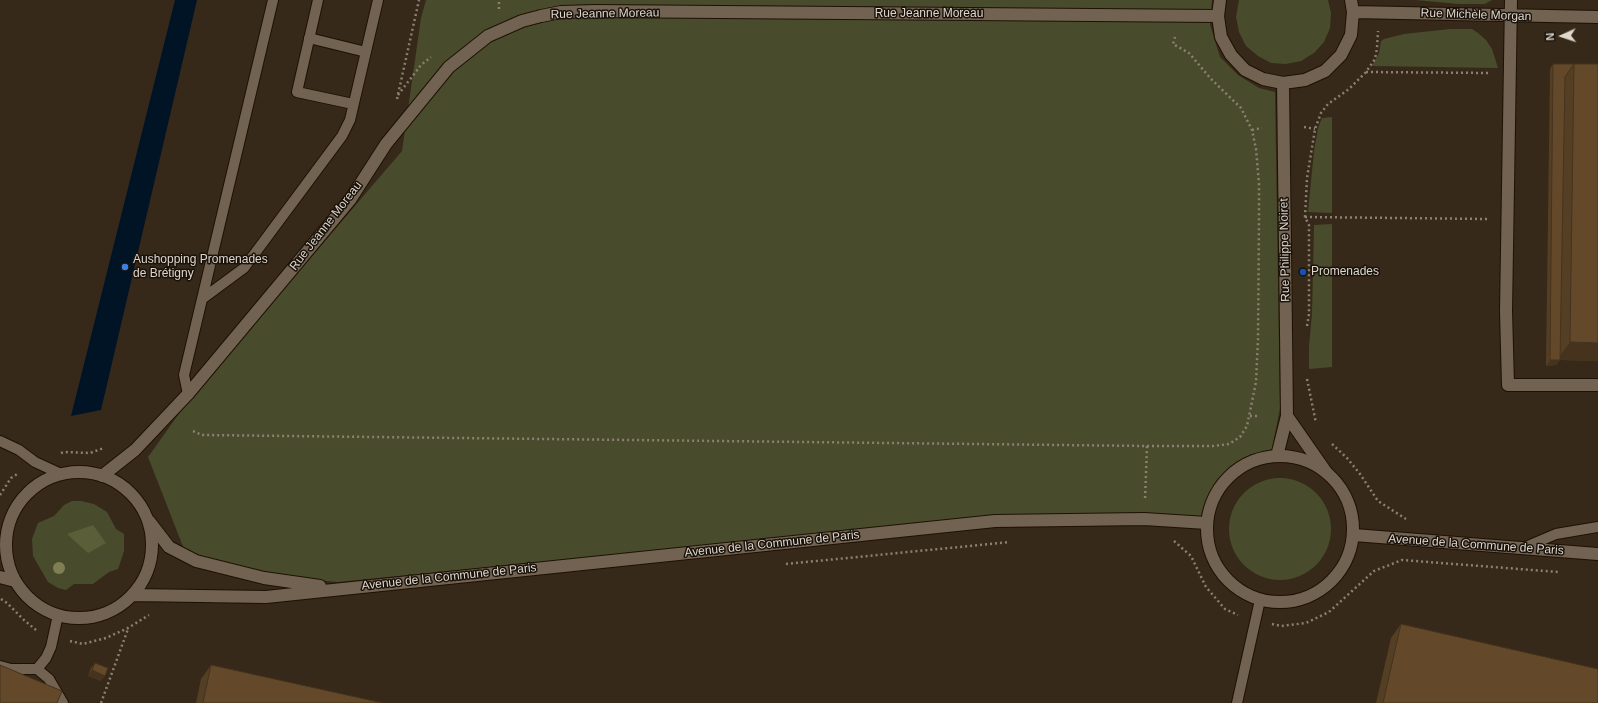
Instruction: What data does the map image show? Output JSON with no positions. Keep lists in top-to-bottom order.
{
  "streets": {
    "street": [
      "Rue Jeanne Moreau",
      "Rue Michèle Morgan",
      "Rue Philippe Noiret",
      "Avenue de la Commune de Paris"
    ]
  },
  "places": ["Aushopping Promenades de Brétigny", "Promenades"],
  "north": "left"
}
